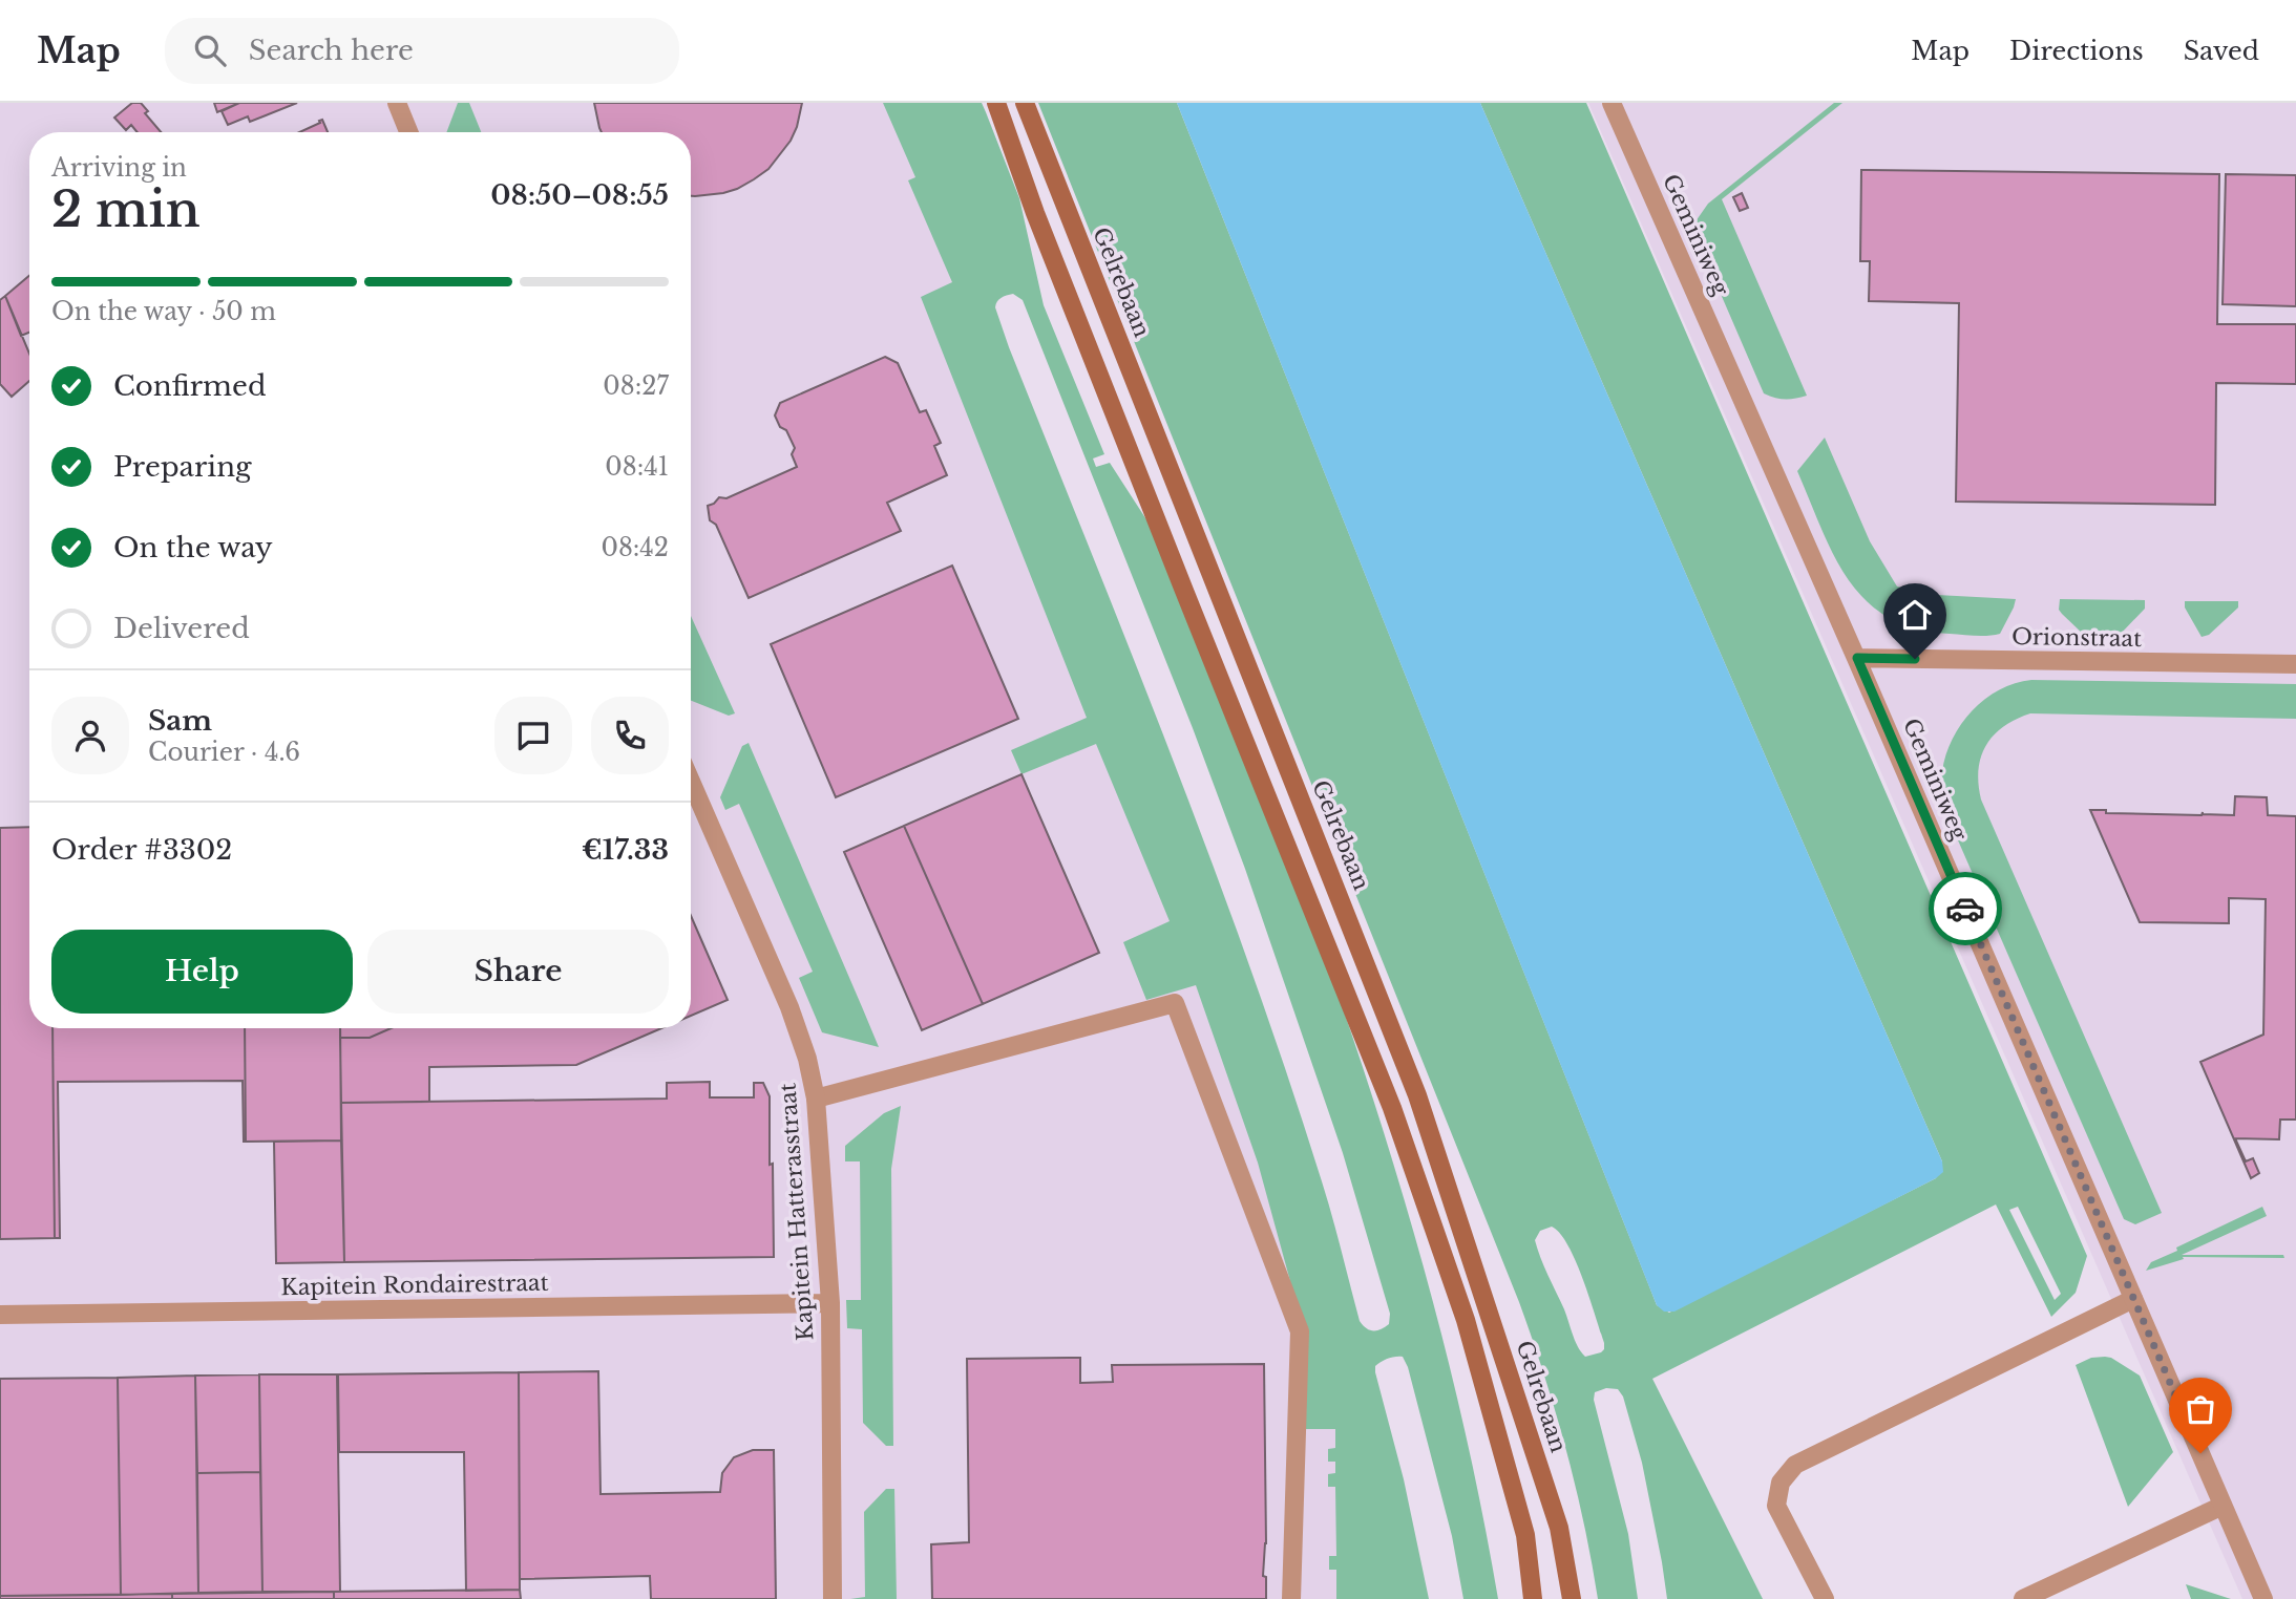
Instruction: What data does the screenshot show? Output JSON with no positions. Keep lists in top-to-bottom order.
{
  "streets": {
    "street": [
      "Geminiweg",
      "Gelrebaan",
      "Orionstraat",
      "Kapitein Hatterasstraat",
      "Kapitein Rondairestraat"
    ]
  },
  "crossings": [
    ["Geminiweg", "Orionstraat"],
    ["Kapitein Hatterasstraat", "Kapitein Rondairestraat"]
  ],
  "page": {
    "header": "Map",
    "search": "Search here",
    "nav": ["Map", "Directions", "Saved"],
    "heading": ["2 min", "Arriving in", "08:50–08:55"],
    "panel": [
      "Sam",
      "Courier · 4.6",
      "Order #3302",
      "€17.33"
    ],
    "bar": "On the way · 50 m",
    "list": [
      ["Confirmed", "08:27"],
      ["Preparing", "08:41"],
      ["On the way", "08:42"],
      "Delivered"
    ],
    "buttons": ["Help", "Share"]
  }
}
